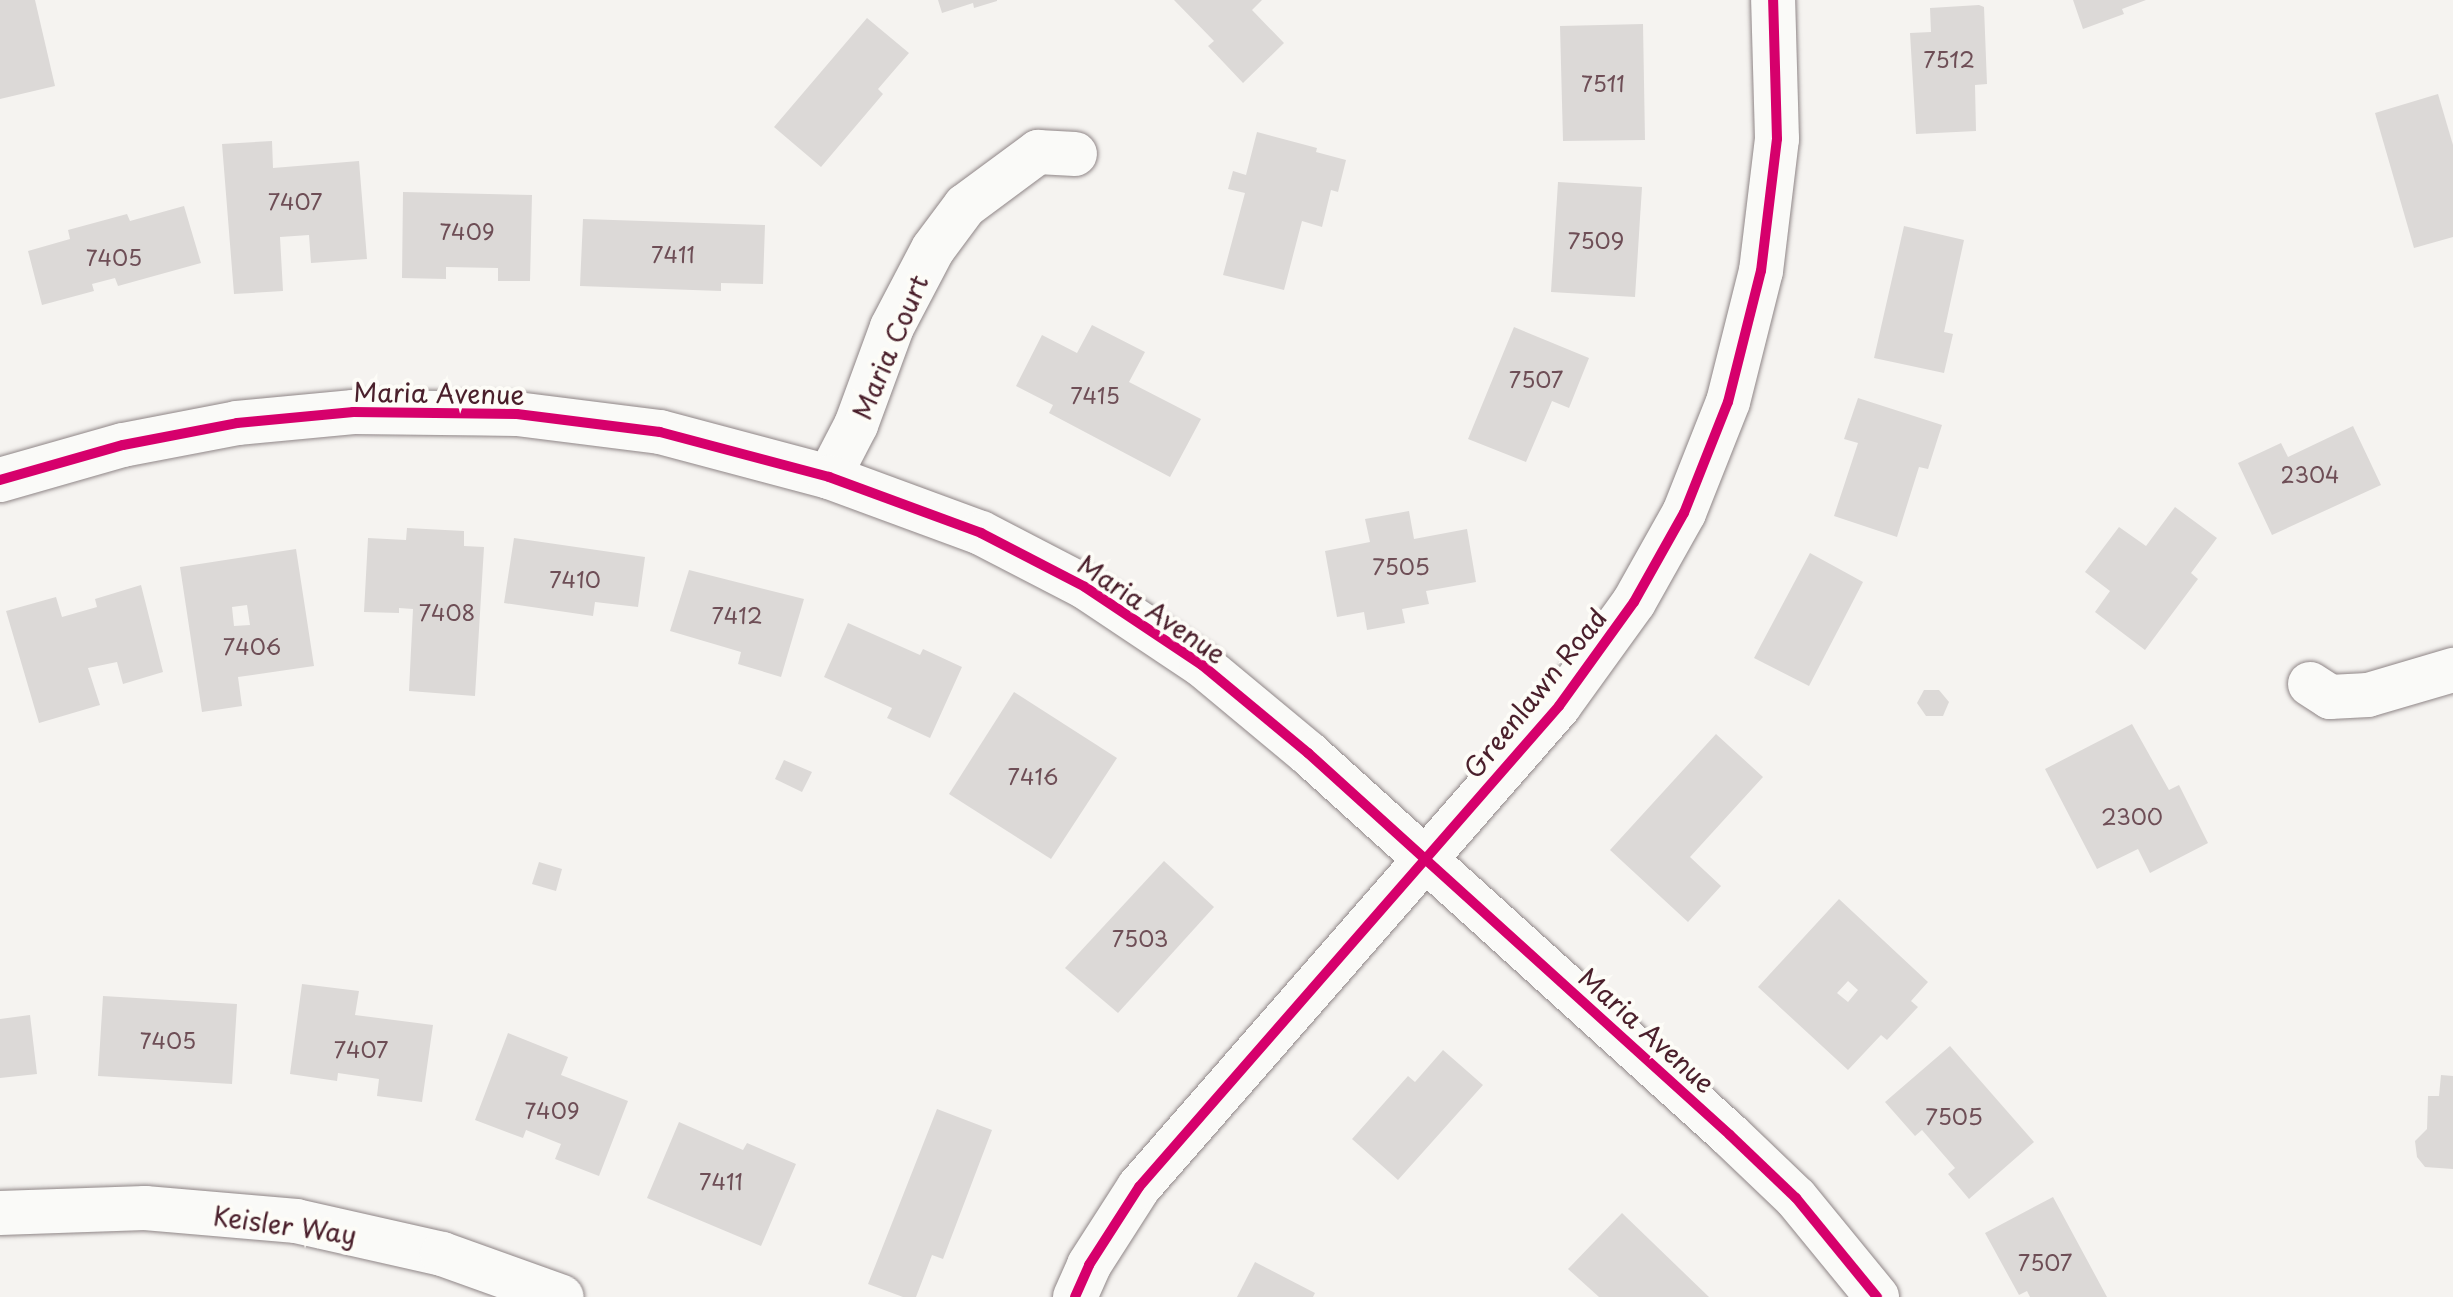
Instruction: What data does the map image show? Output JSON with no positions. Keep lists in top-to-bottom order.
{
  "streets": {
    "street": [
      "Maria Court",
      "Maria Avenue",
      "Greenlawn Road",
      "Keisler Way"
    ]
  },
  "crossings": [
    ["Maria Court", "Maria Avenue"],
    ["Maria Avenue", "Greenlawn Road"]
  ],
  "house_numbers": [
    "7512",
    "7511",
    "7407",
    "7409",
    "7509",
    "7411",
    "7405",
    "7507",
    "7415",
    "2304",
    "7505",
    "7410",
    "7408",
    "7412",
    "7406",
    "7416",
    "2300",
    "7503",
    "7405",
    "7407",
    "7409",
    "7505",
    "7411",
    "7507"
  ]
}
